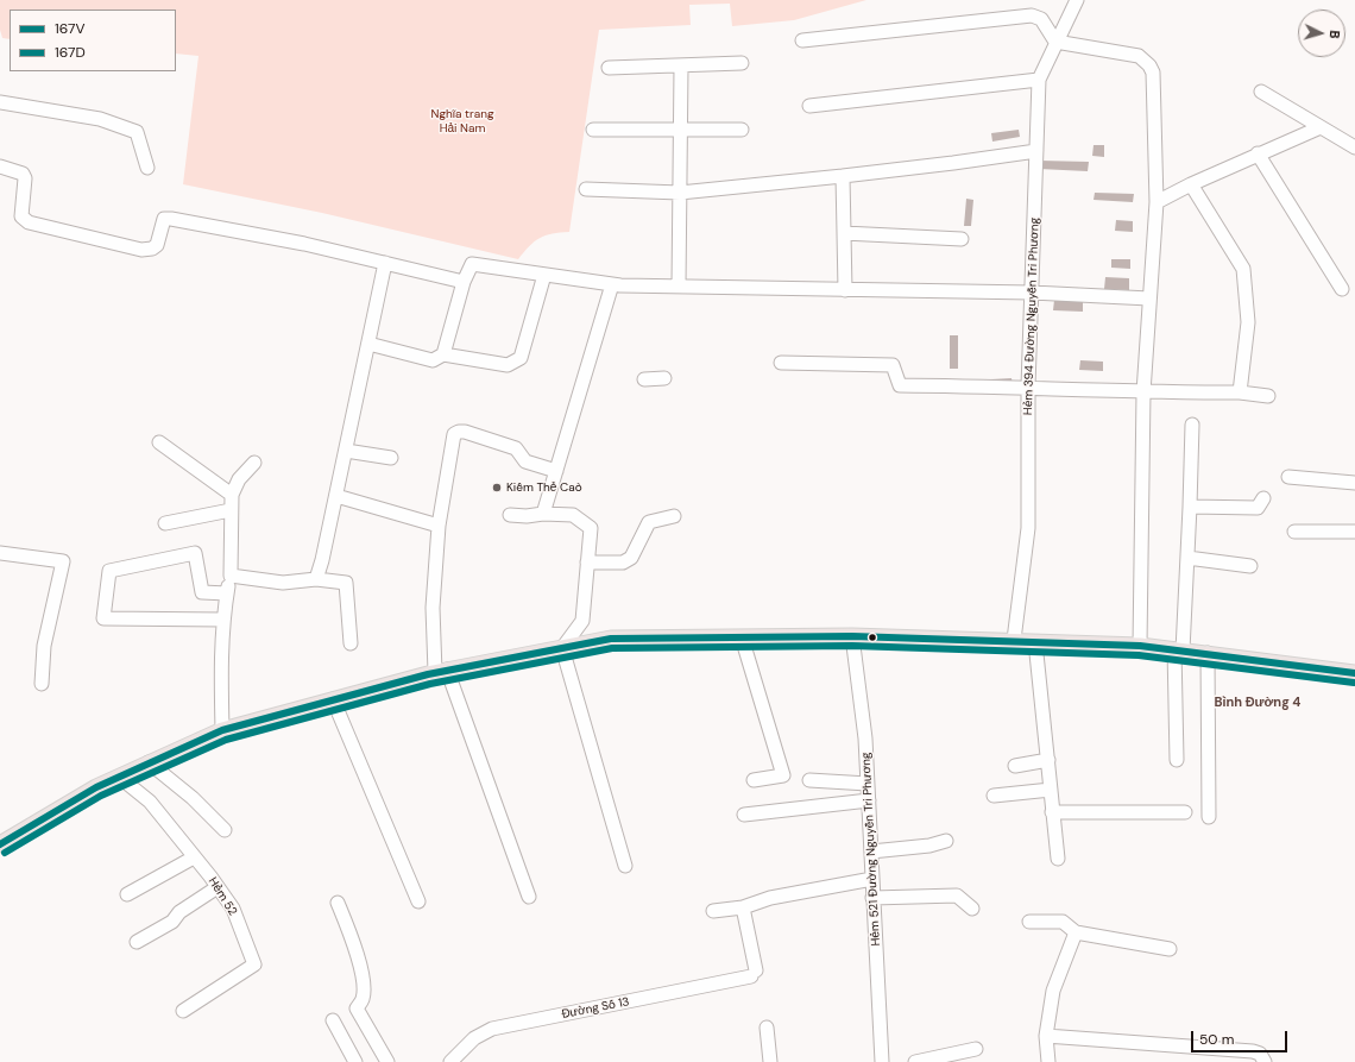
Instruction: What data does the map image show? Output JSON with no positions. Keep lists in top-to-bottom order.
{
  "streets": {
    "street": [
      "Hẻm 394 Đường Nguyễn Tri Phương",
      "Hẻm 521 Đường Nguyễn Tri Phương",
      "Hẻm 52",
      "Đường Số 13"
    ]
  },
  "districts": ["Bình Đường 4"],
  "parks": ["Nghĩa trang Hải Nam"],
  "places": ["Kiếm Thẻ Caò"],
  "lines": ["transit line 167V", "transit line 167D"],
  "legend": ["167V", "167D"],
  "scale_bar": "50 m",
  "north": "right"
}
